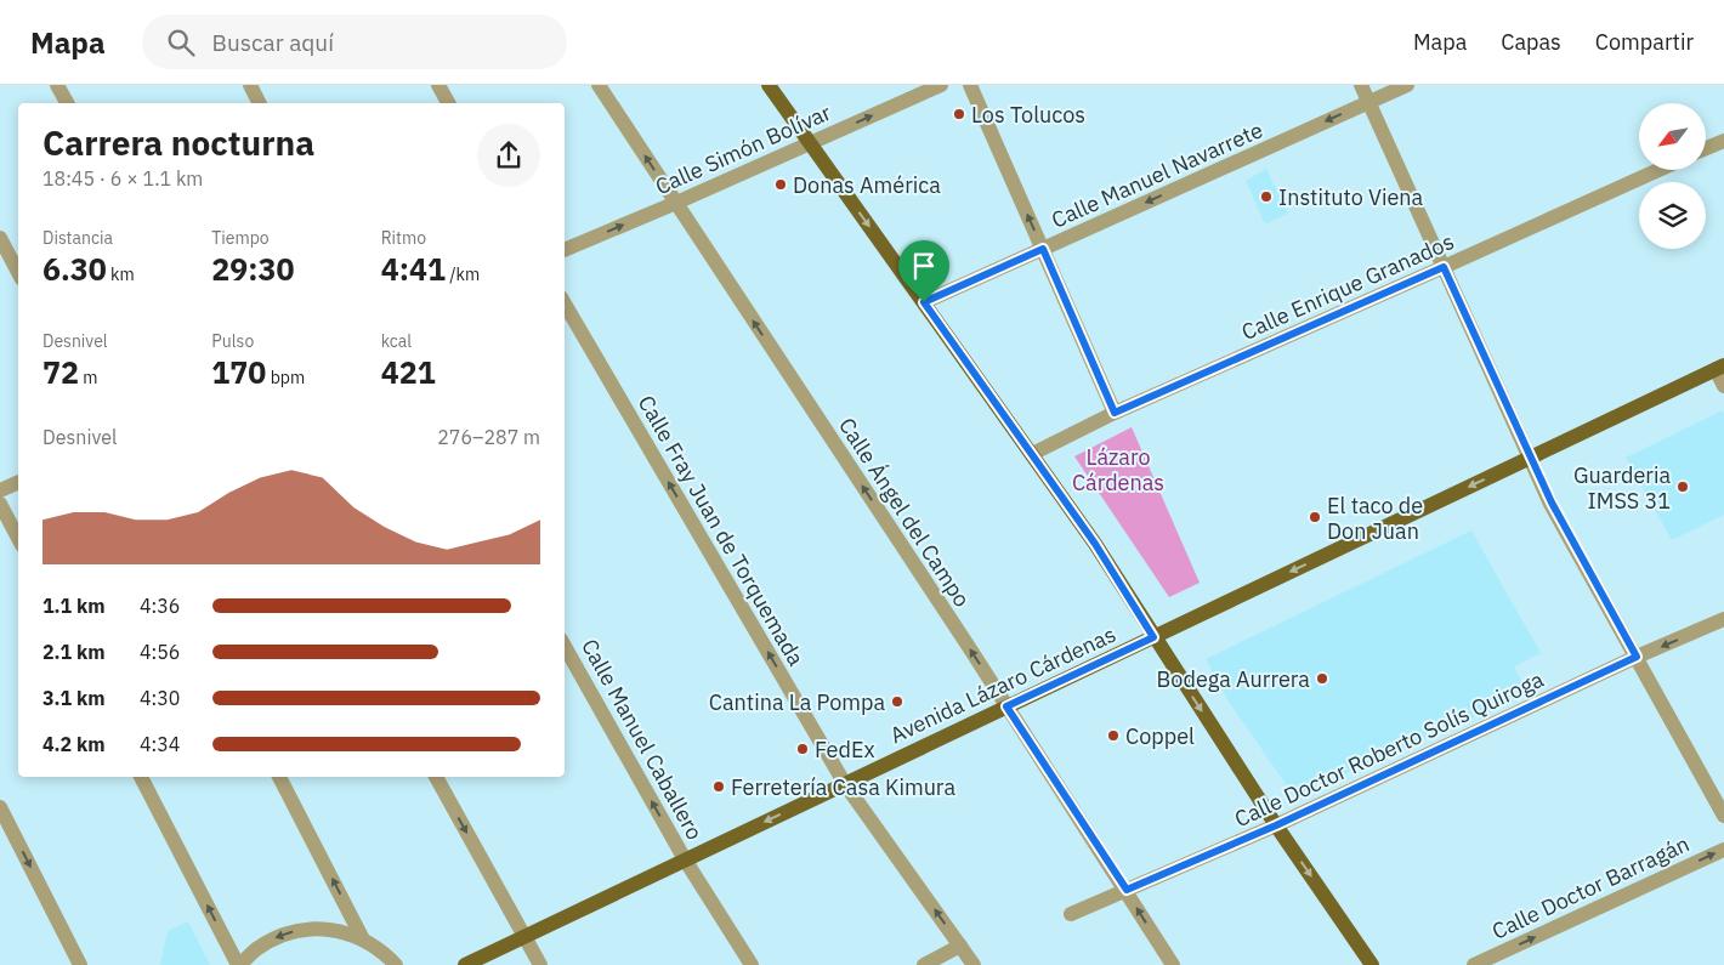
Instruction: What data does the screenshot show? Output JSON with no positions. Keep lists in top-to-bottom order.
{
  "streets": {
    "main road": ["Avenida Lázaro Cárdenas"],
    "street": [
      "Calle Simón Bolívar",
      "Calle Manuel Navarrete",
      "Calle Enrique Granados",
      "Calle Ángel del Campo",
      "Calle Fray Juan de Torquemada",
      "Calle Manuel Caballero",
      "Calle Doctor Roberto Solís Quiroga",
      "Calle Doctor Barragán"
    ]
  },
  "crossings": [
    ["Calle Simón Bolívar", "Calle Ángel del Campo"],
    ["Calle Ángel del Campo", "Avenida Lázaro Cárdenas"],
    ["Calle Ángel del Campo", "Calle Doctor Roberto Solís Quiroga"],
    ["Calle Fray Juan de Torquemada", "Avenida Lázaro Cárdenas"],
    ["Avenida Lázaro Cárdenas", "Calle Manuel Caballero"]
  ],
  "one_way": [
    "Calle Simón Bolívar",
    "Calle Manuel Navarrete",
    "Calle Ángel del Campo",
    "Calle Fray Juan de Torquemada",
    "Avenida Lázaro Cárdenas",
    "Calle Manuel Caballero",
    "Calle Doctor Barragán"
  ],
  "parks": ["Lázaro Cárdenas"],
  "places": [
    "Los Tolucos",
    "Donas América",
    "Instituto Viena",
    "Guarderia IMSS 31",
    "El taco de Don Juan",
    "Bodega Aurrera",
    "Cantina La Pompa",
    "Coppel",
    "FedEx",
    "Ferretería Casa Kimura"
  ],
  "north": "bottom left",
  "page": {
    "header": "Mapa",
    "search": "Buscar aquí",
    "nav": ["Mapa", "Capas", "Compartir"],
    "heading": ["Carrera nocturna", "18:45 · 6 × 1.1 km"],
    "stats": [
      ["Distancia", "6.30 km"],
      ["Tiempo", "29:30"],
      ["Ritmo", "4:41 /km"],
      ["Desnivel", "72 m"],
      ["Pulso", "170 bpm"],
      ["kcal", "421"]
    ],
    "chart": ["Desnivel", "276–287 m"],
    "list": [
      {
        "name": "1.1 km",
        "note": "4:36"
      },
      {
        "name": "2.1 km",
        "note": "4:56"
      },
      {
        "name": "3.1 km",
        "note": "4:30"
      },
      {
        "name": "4.2 km",
        "note": "4:34"
      }
    ]
  }
}
